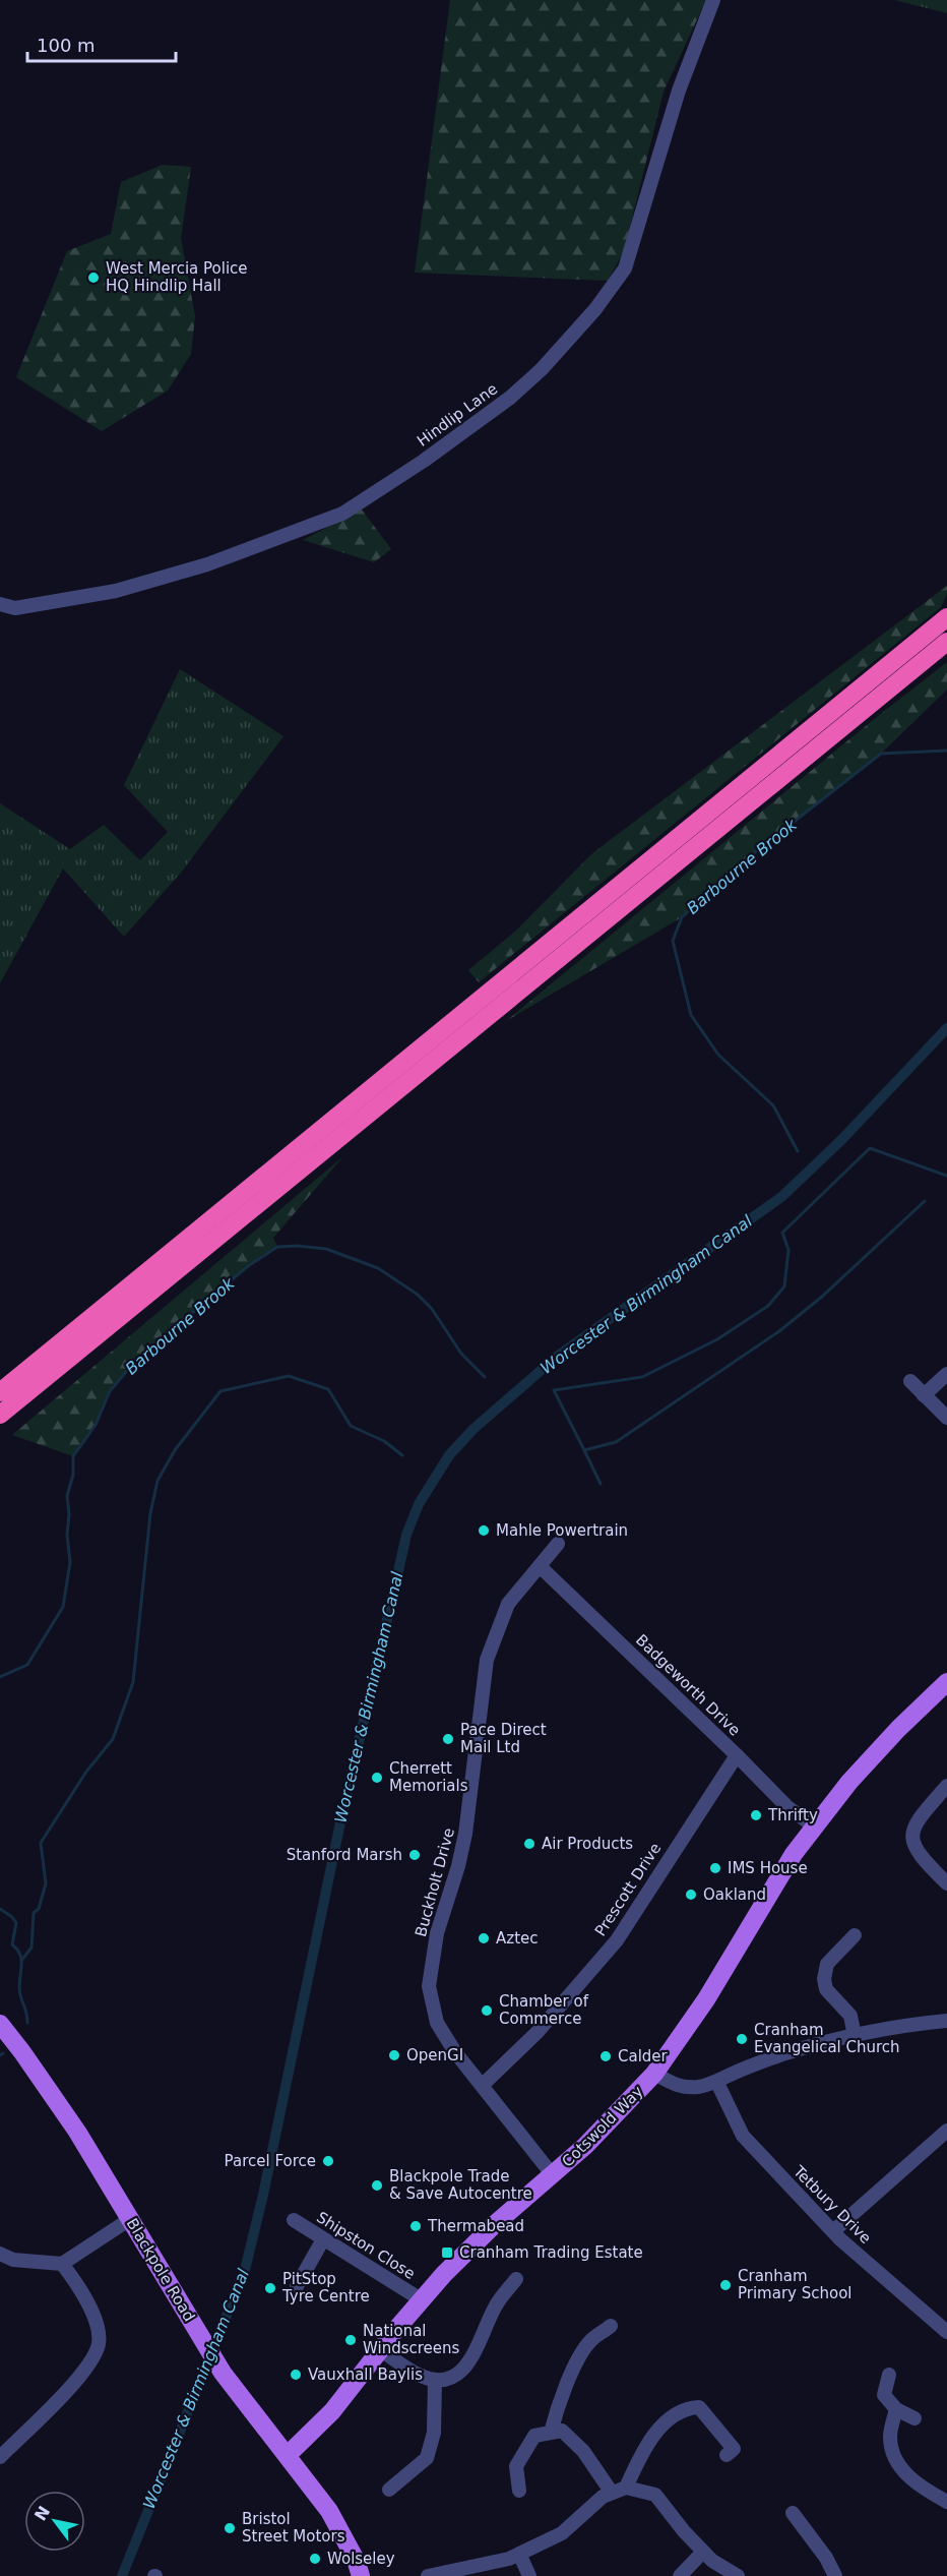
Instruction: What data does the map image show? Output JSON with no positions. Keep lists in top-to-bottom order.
{
  "streets": {
    "main road": ["Cotswold Way", "Blackpole Road"],
    "street": [
      "Hindlip Lane",
      "Badgeworth Drive",
      "Buckholt Drive",
      "Prescott Drive",
      "Tetbury Drive",
      "Shipston Close"
    ]
  },
  "crossings": [
    ["Badgeworth Drive", "Buckholt Drive"],
    ["Badgeworth Drive", "Prescott Drive"],
    ["Badgeworth Drive", "Cotswold Way"],
    ["Buckholt Drive", "Prescott Drive"],
    ["Buckholt Drive", "Cotswold Way"],
    ["Cotswold Way", "Shipston Close"],
    ["Cotswold Way", "Blackpole Road"]
  ],
  "water": ["Barbourne Brook", "Worcester & Birmingham Canal"],
  "places": {
    "other": [
      "West Mercia Police HQ Hindlip Hall",
      "Mahle Powertrain",
      "Pace Direct Mail Ltd",
      "Cherrett Memorials",
      "Thrifty",
      "Air Products",
      "Stanford Marsh",
      "IMS House",
      "Oakland",
      "Aztec",
      "Chamber of Commerce",
      "Cranham Evangelical Church",
      "OpenGI",
      "Calder",
      "Parcel Force",
      "Blackpole Trade & Save Autocentre",
      "Thermabead",
      "Cranham Primary School",
      "PitStop Tyre Centre",
      "National Windscreens",
      "Vauxhall Baylis",
      "Bristol Street Motors",
      "Wolseley"
    ],
    "transit": ["Cranham Trading Estate"]
  },
  "scale_bar": "100 m",
  "north": "top left"
}
